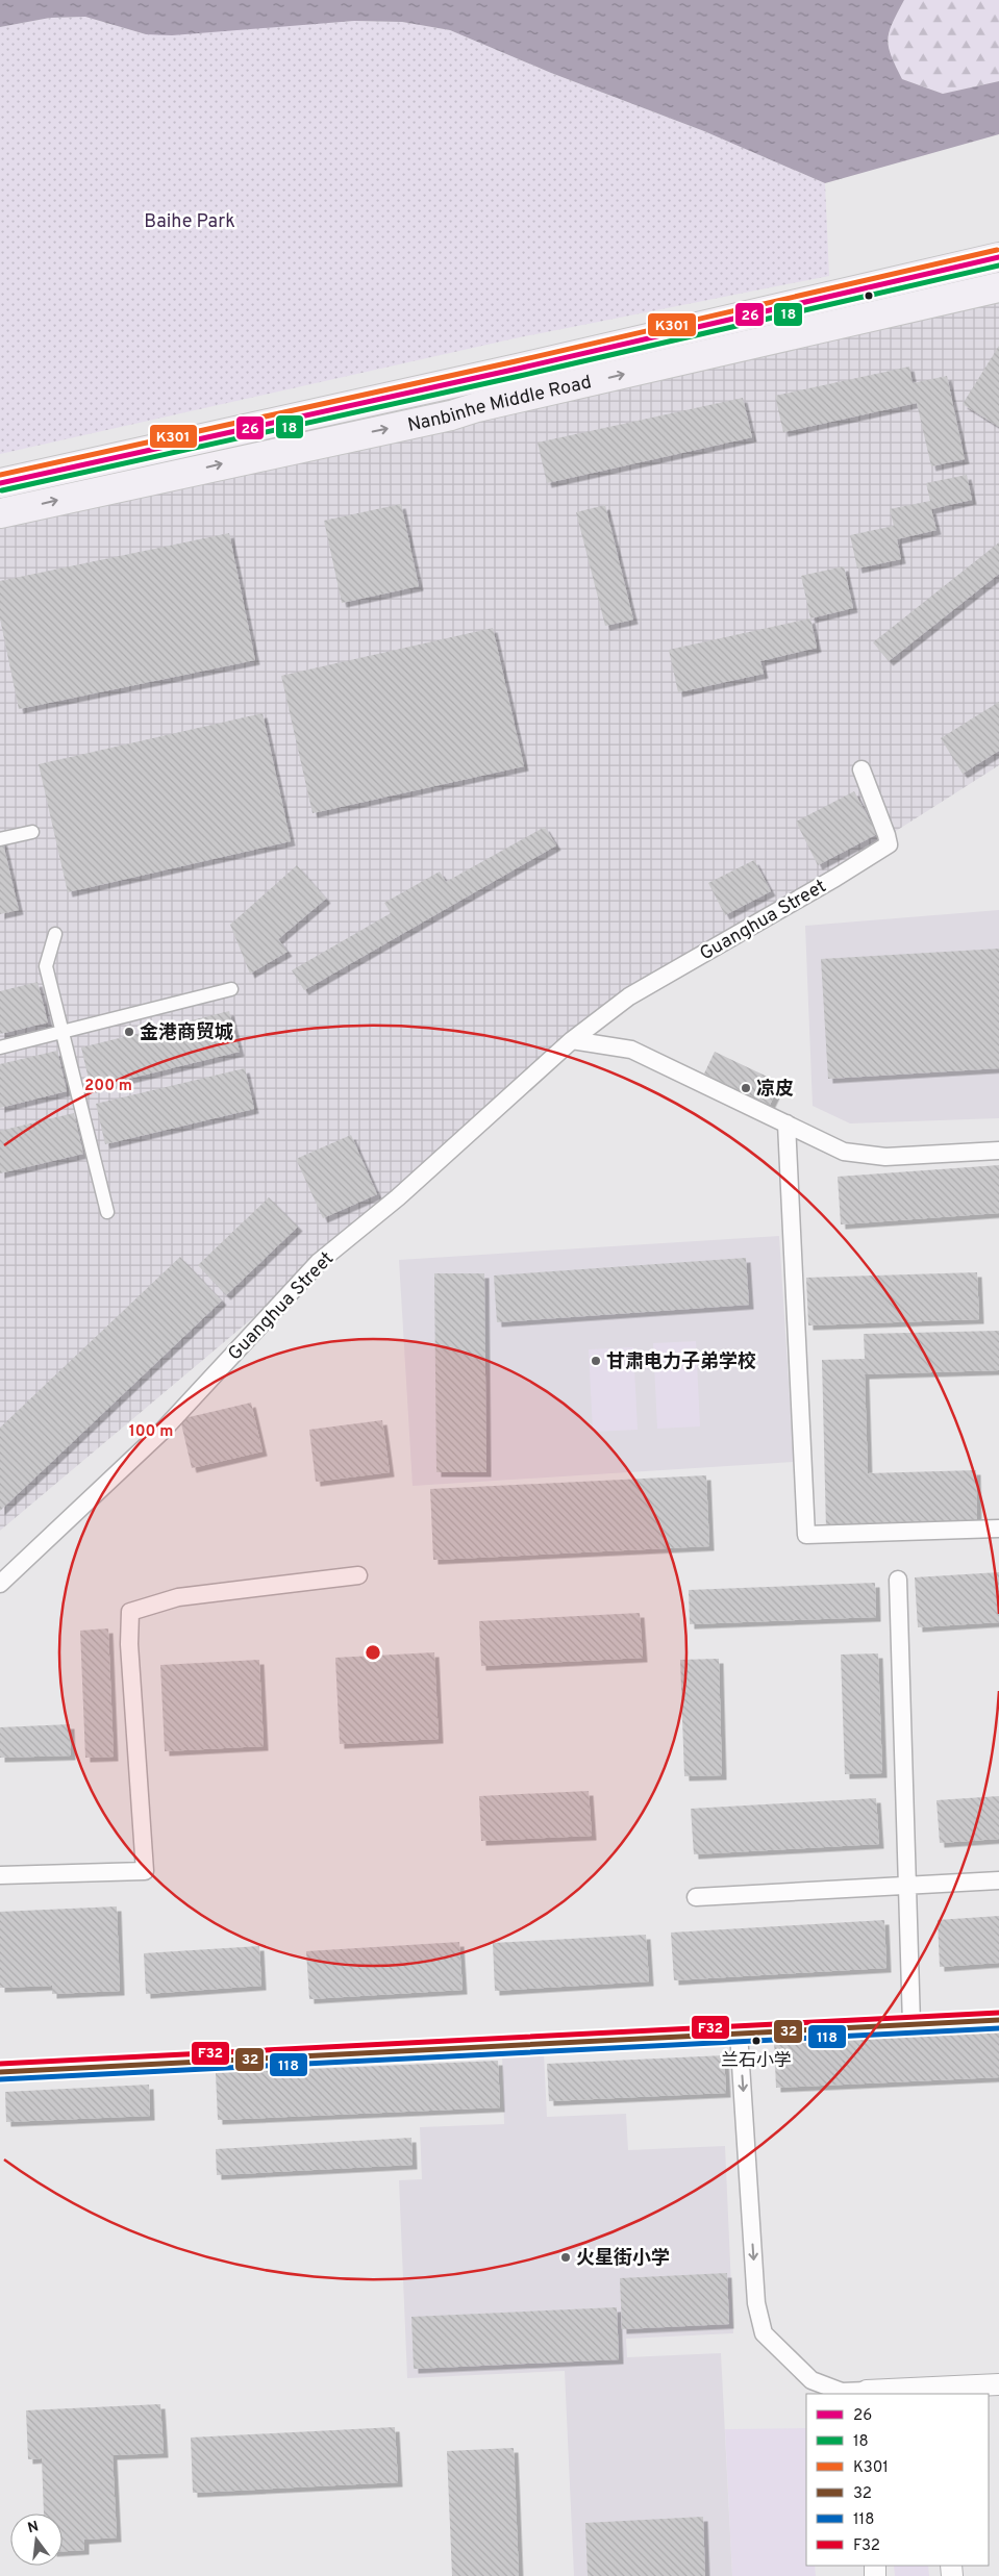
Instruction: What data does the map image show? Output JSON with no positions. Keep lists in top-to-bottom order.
{
  "streets": {
    "highway": ["Nanbinhe Middle Road"],
    "street": ["Guanghua Street"]
  },
  "parks": ["Baihe Park"],
  "places": [
    "金港商贸城",
    "凉皮",
    "甘肃电力子弟学校",
    "兰石小学",
    "火星街小学"
  ],
  "lines": [
    "transit line K301",
    "transit line 26",
    "transit line 18",
    "transit line F32",
    "transit line 32",
    "transit line 118"
  ],
  "legend": [
    "26",
    "18",
    "K301",
    "32",
    "118",
    "F32"
  ],
  "north": "top",
  "rings": ["200 m", "100 m"]
}
